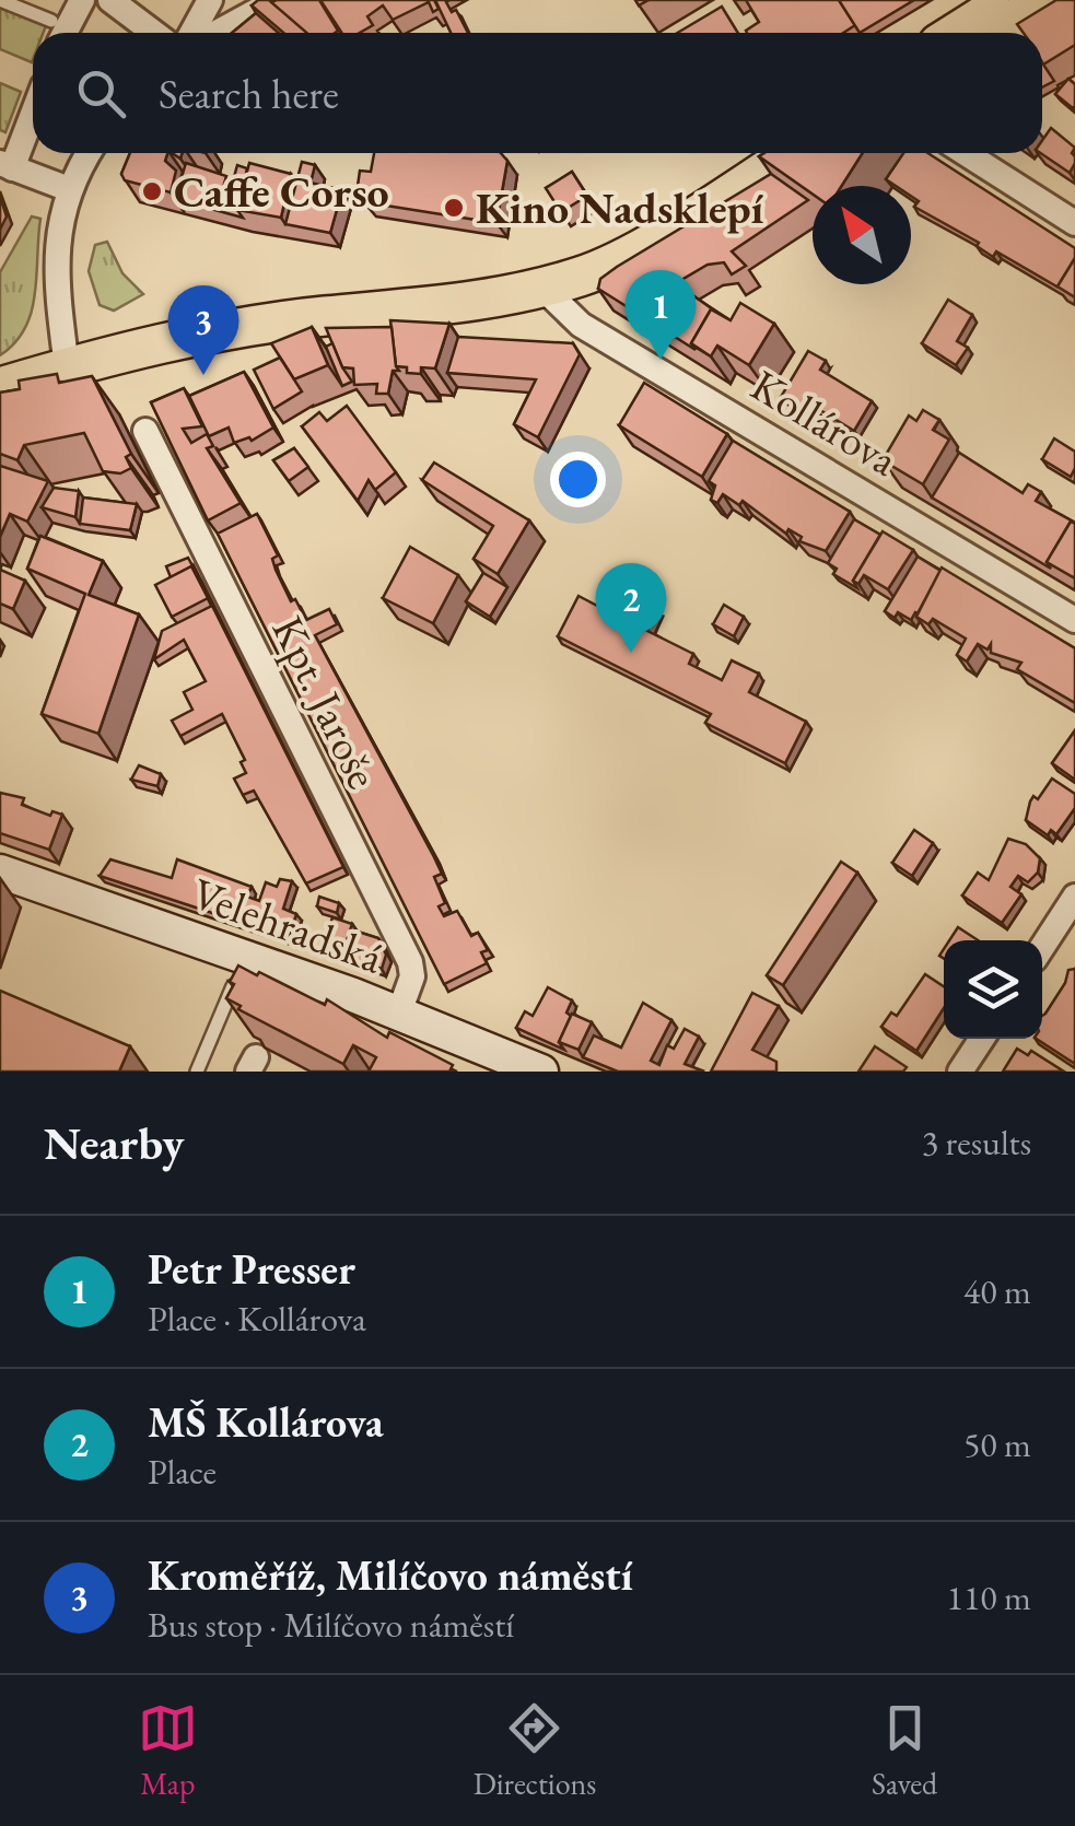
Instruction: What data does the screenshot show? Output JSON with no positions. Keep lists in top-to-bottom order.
{
  "streets": {
    "main road": ["Velehradská"],
    "street": ["Kollárova", "Kpt. Jaroše"]
  },
  "crossings": [
    ["Kpt. Jaroše", "Velehradská"]
  ],
  "places": ["Caffe Corso", "Kino Nadsklepí"],
  "north": "top left",
  "page": {
    "search": "Search here",
    "pins": ["1", "3", "2"],
    "heading": ["Nearby", "3 results"],
    "list": [
      {
        "mark": "1",
        "name": "Petr Presser",
        "note": "Place · Kollárova",
        "value": "40 m"
      },
      {
        "mark": "2",
        "name": "MŠ Kollárova",
        "note": "Place",
        "value": "50 m"
      },
      {
        "mark": "3",
        "name": "Kroměříž, Milíčovo náměstí",
        "note": "Bus stop · Milíčovo náměstí",
        "value": "110 m"
      }
    ],
    "nav": ["Map", "Directions", "Saved"]
  }
}
